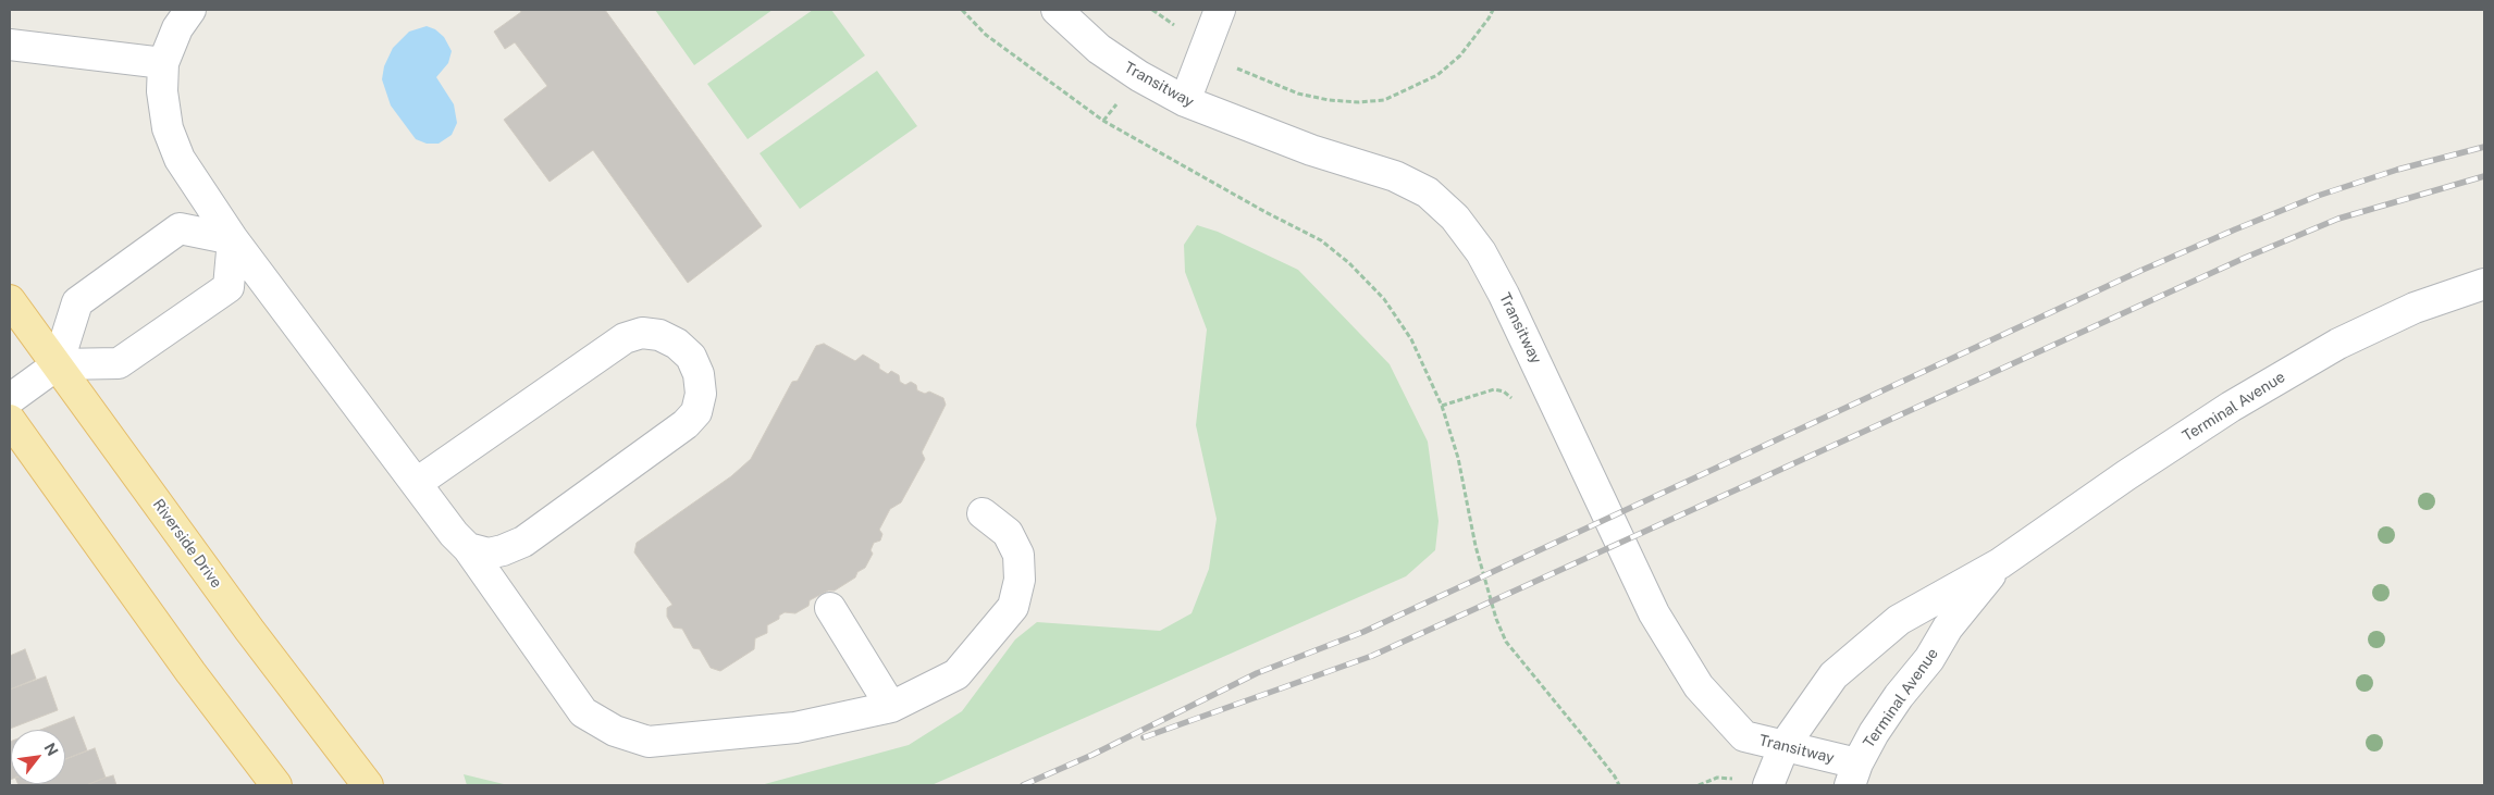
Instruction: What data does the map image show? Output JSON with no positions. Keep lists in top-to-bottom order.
{
  "streets": {
    "main road": ["Riverside Drive"],
    "street": ["Transitway", "Terminal Avenue"]
  },
  "crossings": [
    ["Transitway", "Terminal Avenue"]
  ],
  "north": "top right"
}
